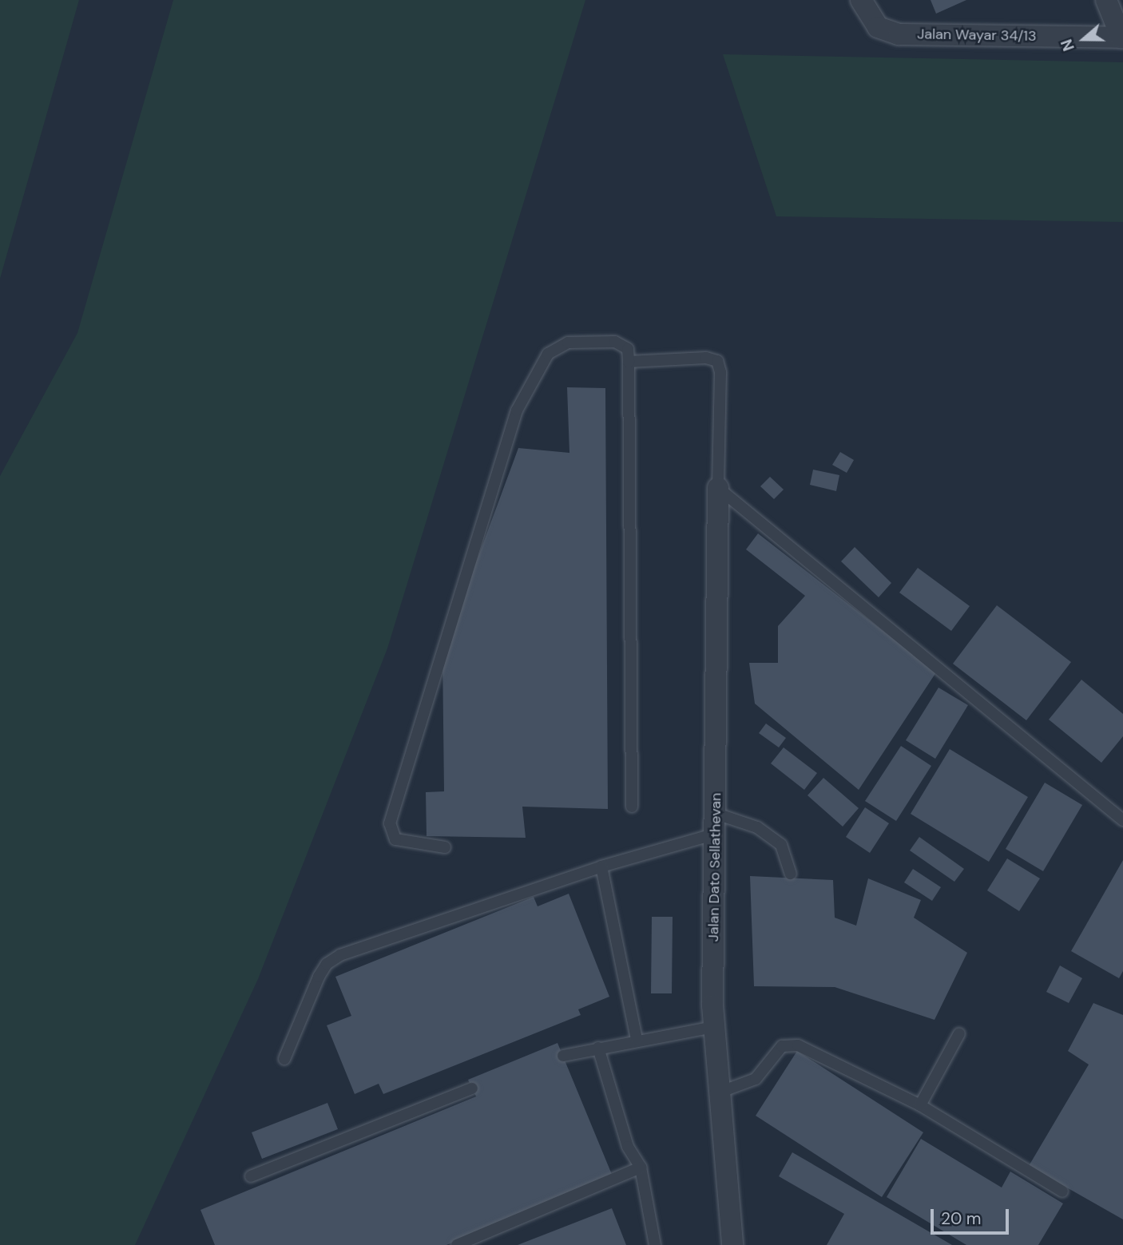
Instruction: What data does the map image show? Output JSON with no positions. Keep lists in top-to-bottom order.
{
  "streets": {
    "street": ["Jalan Wayar 34/13", "Jalan Dato Sellathevan"]
  },
  "scale_bar": "20 m",
  "north": "left"
}
